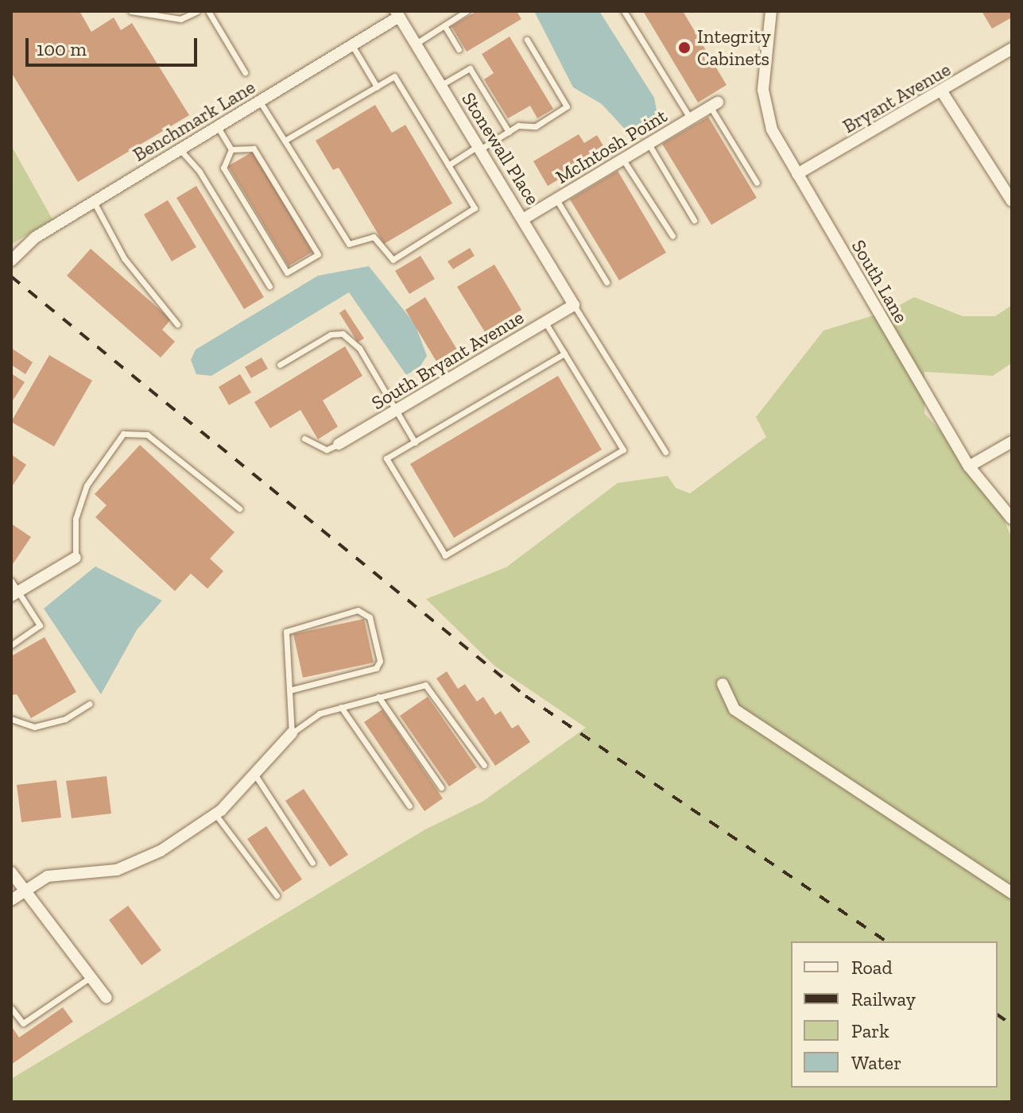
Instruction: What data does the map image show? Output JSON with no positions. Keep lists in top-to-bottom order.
{
  "streets": {
    "street": [
      "Bryant Avenue",
      "Benchmark Lane",
      "McIntosh Point",
      "Stonewall Place",
      "South Lane",
      "South Bryant Avenue"
    ]
  },
  "crossings": [
    ["Bryant Avenue", "South Lane"],
    ["Benchmark Lane", "Stonewall Place"],
    ["McIntosh Point", "Stonewall Place"],
    ["Stonewall Place", "South Bryant Avenue"]
  ],
  "places": ["Integrity Cabinets"],
  "legend": [
    "Road",
    "Railway",
    "Park",
    "Water"
  ],
  "scale_bar": "100 m"
}
